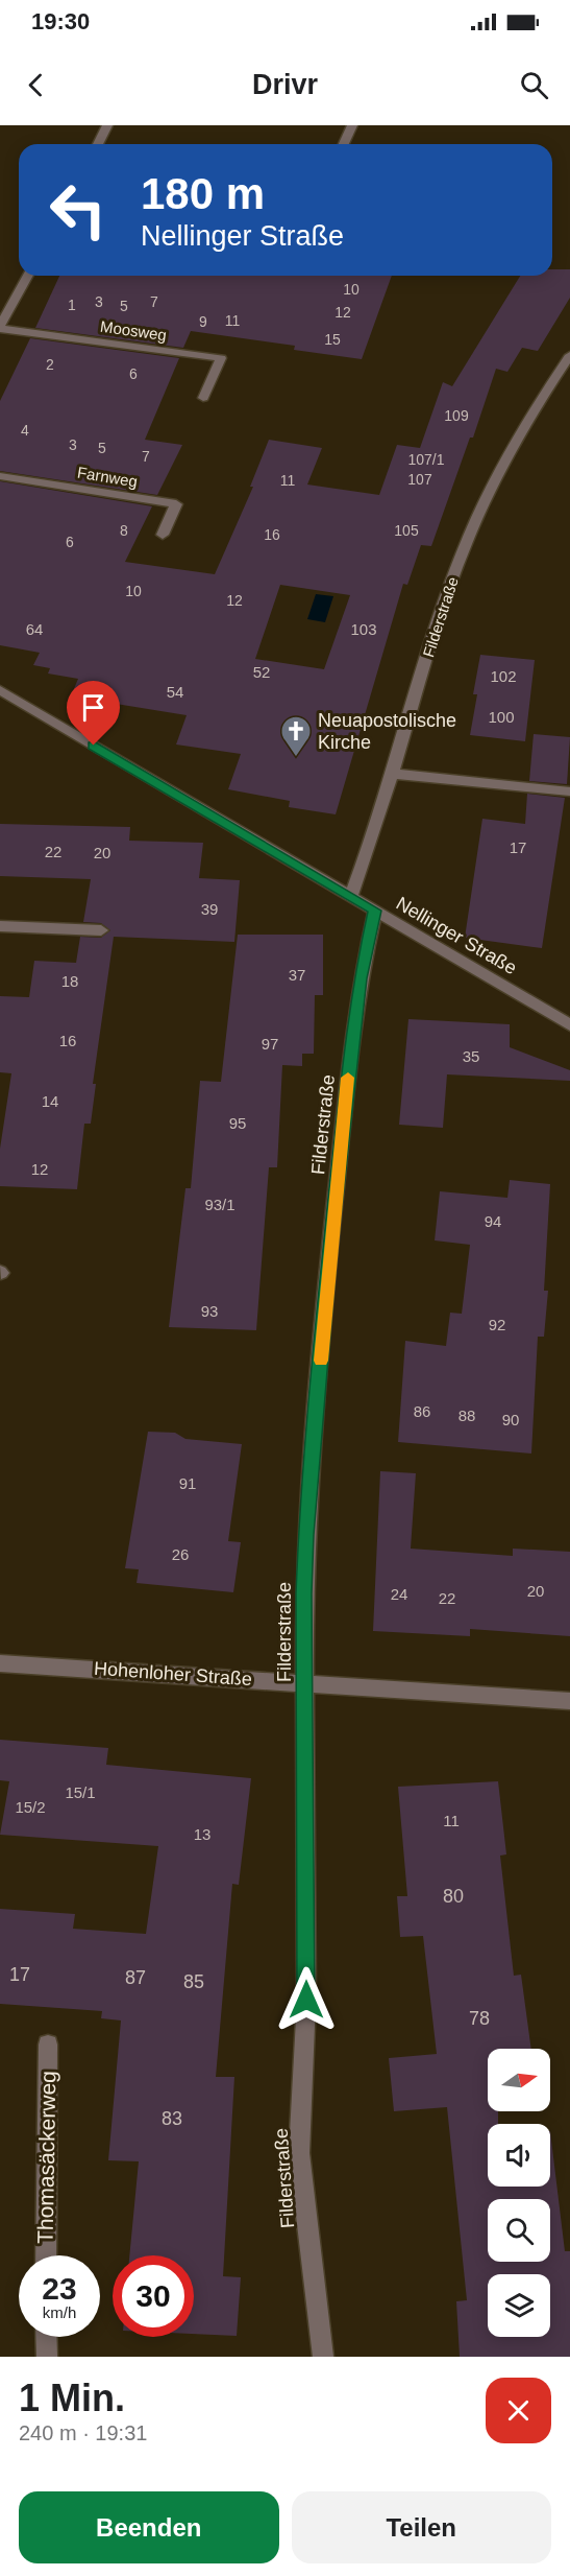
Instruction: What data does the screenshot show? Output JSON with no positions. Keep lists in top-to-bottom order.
{
  "streets": {
    "street": [
      "Moosweg",
      "Farnweg",
      "Filderstraße",
      "Nellinger Straße",
      "Hohenloher Straße",
      "Thomasäckerweg"
    ]
  },
  "crossings": [
    ["Filderstraße", "Nellinger Straße"],
    ["Filderstraße", "Hohenloher Straße"]
  ],
  "places": {
    "church": ["Neuapostolische Kirche"]
  },
  "house_numbers": [
    "10",
    "3",
    "7",
    "1",
    "5",
    "12",
    "11",
    "9",
    "15",
    "2",
    "6",
    "109",
    "4",
    "3",
    "5",
    "7",
    "107/1",
    "107",
    "11",
    "8",
    "105",
    "16",
    "6",
    "10",
    "12",
    "64",
    "103",
    "52",
    "102",
    "54",
    "100",
    "17",
    "22",
    "20",
    "39",
    "37",
    "18",
    "16",
    "97",
    "35",
    "14",
    "95",
    "12",
    "93/1",
    "94",
    "93",
    "92",
    "86",
    "88",
    "90",
    "91",
    "26",
    "20",
    "24",
    "22",
    "15/1",
    "15/2",
    "11",
    "13",
    "80",
    "17",
    "87",
    "85",
    "78",
    "83"
  ],
  "north": "right",
  "page": {
    "status": "19:30",
    "header": "Drivr",
    "turn": ["180 m", "Nellinger Straße"],
    "speed": "23 km/h",
    "limit": "30",
    "heading": ["1 Min.", "240 m · 19:31"],
    "buttons": ["Beenden", "Teilen"]
  }
}
